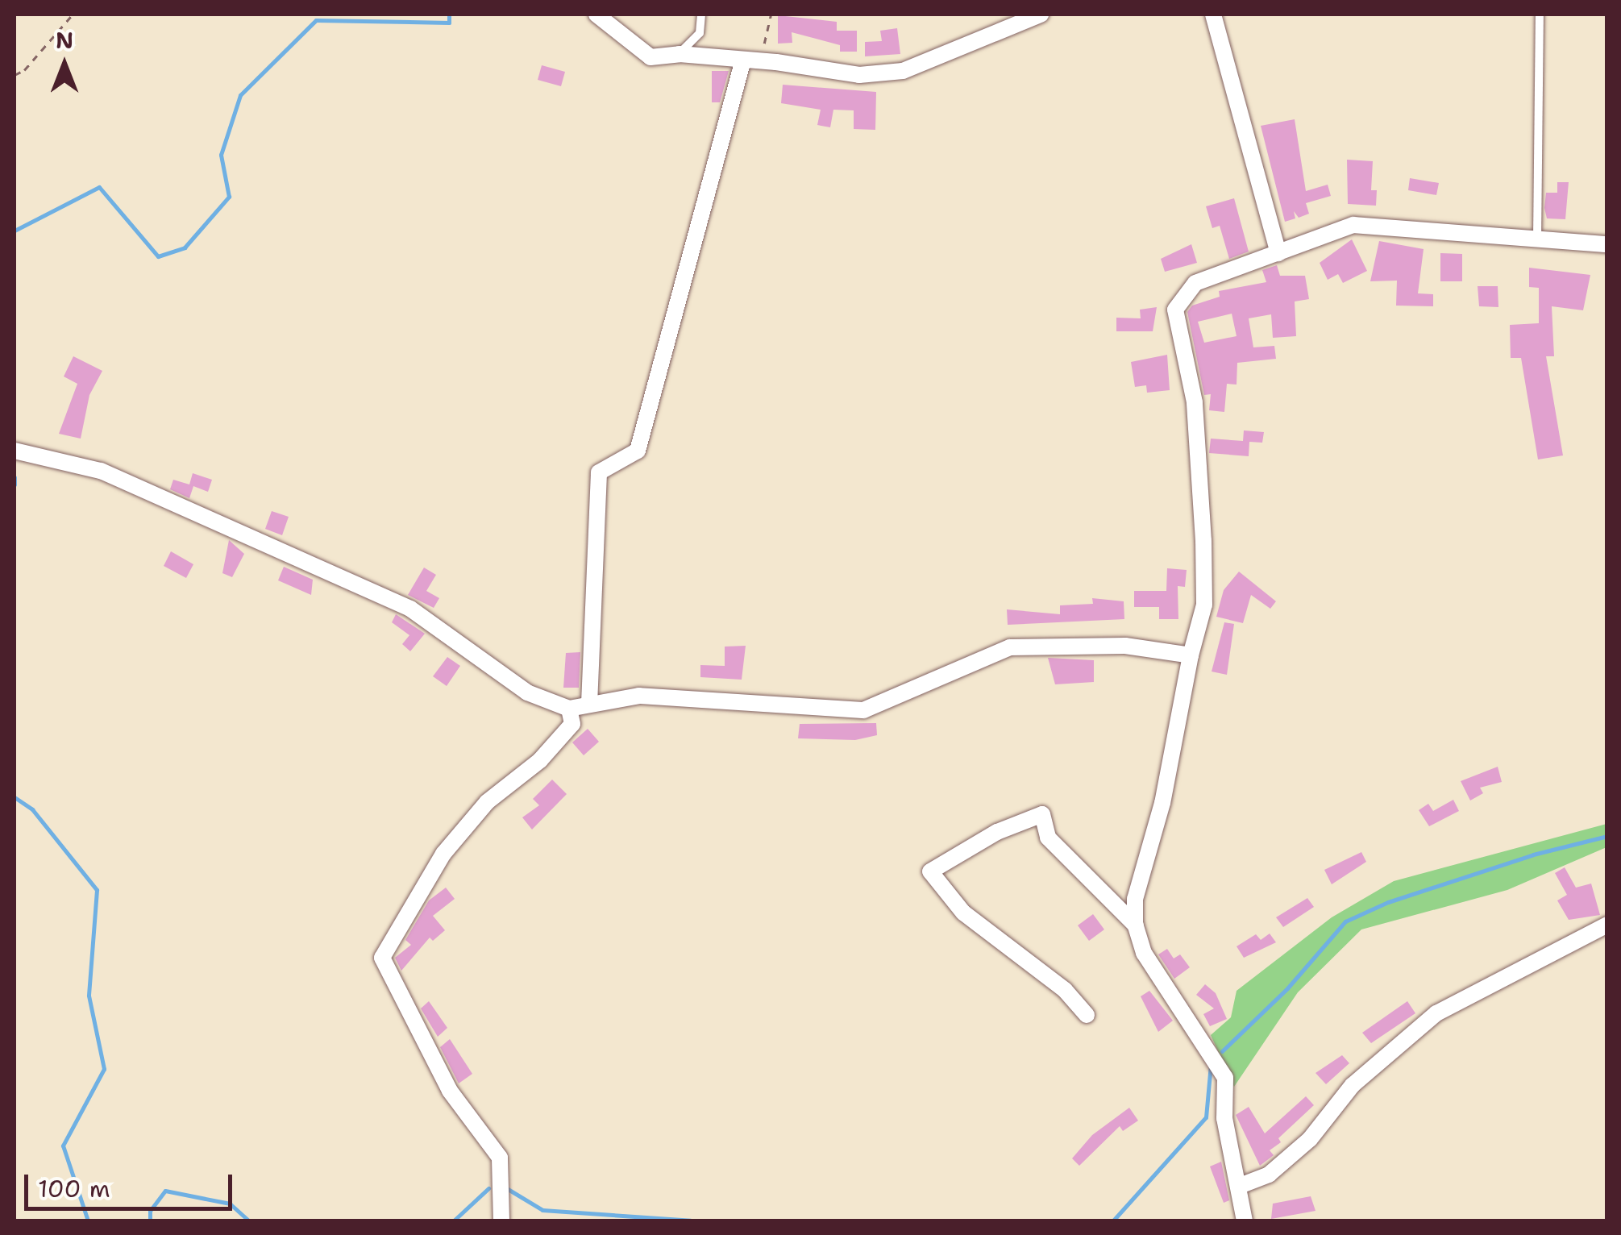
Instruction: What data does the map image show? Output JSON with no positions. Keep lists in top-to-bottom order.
{
  "scale_bar": "100 m",
  "north": "top"
}
